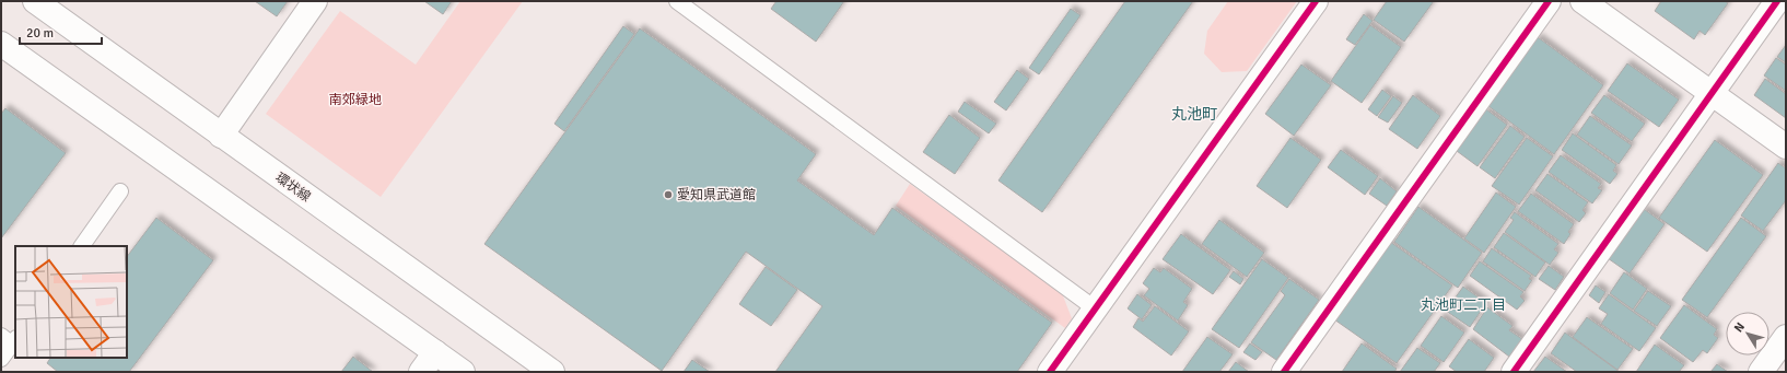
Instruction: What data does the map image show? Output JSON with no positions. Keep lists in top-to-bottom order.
{
  "streets": {
    "street": ["環状線"]
  },
  "districts": ["丸池町", "丸池町二丁目"],
  "parks": ["南郊緑地"],
  "places": ["愛知県武道館"],
  "scale_bar": "20 m",
  "north": "top left"
}
